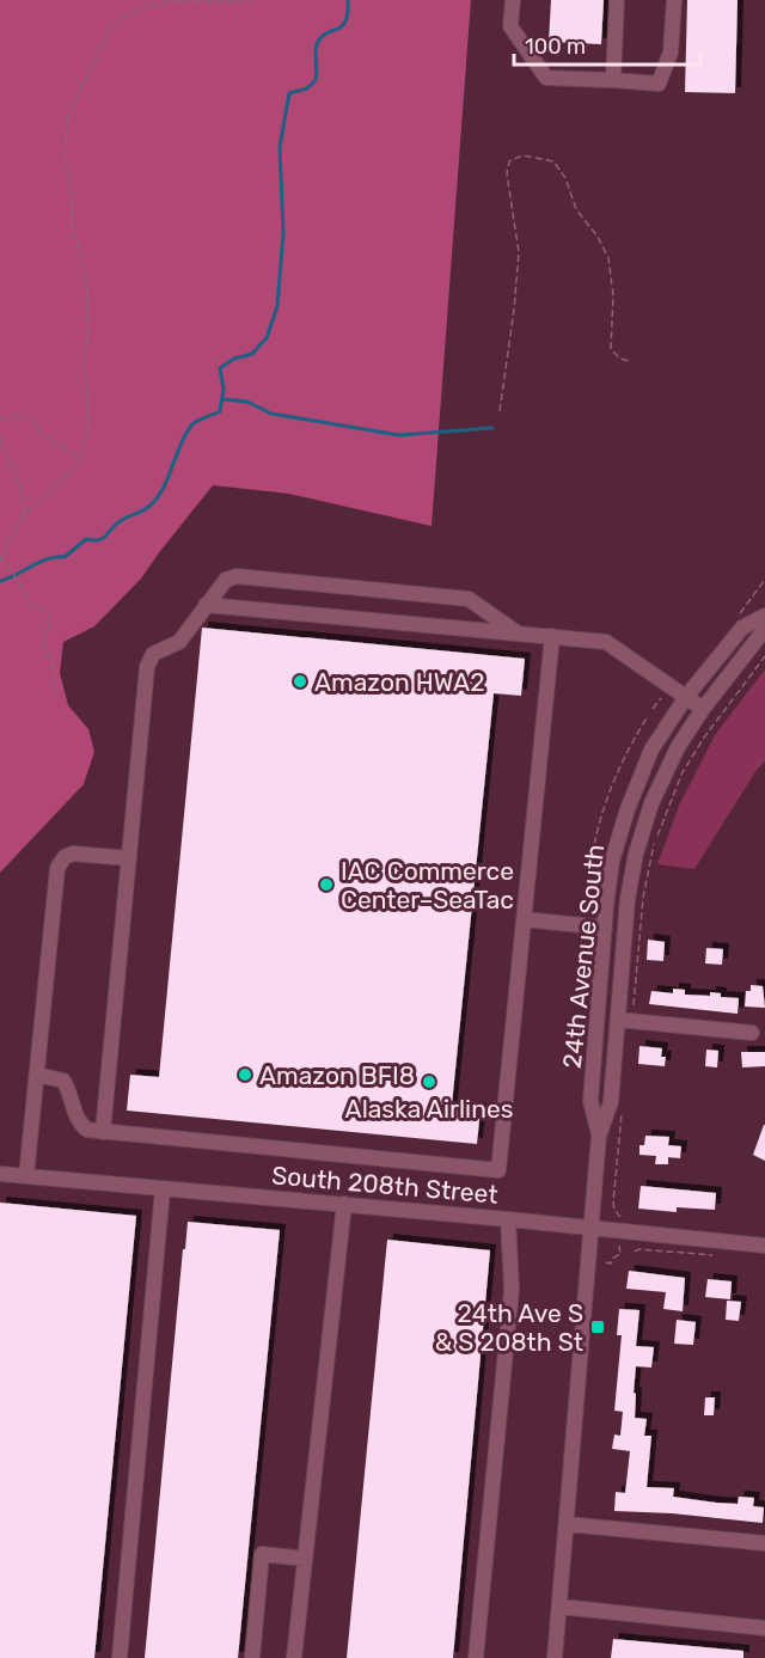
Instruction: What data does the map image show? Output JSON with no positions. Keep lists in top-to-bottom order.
{
  "streets": {
    "street": ["24th Avenue South", "South 208th Street"]
  },
  "crossings": [
    ["24th Avenue South", "South 208th Street"]
  ],
  "places": {
    "other": [
      "Amazon HWA2",
      "IAC Commerce Center–SeaTac",
      "Amazon BFI8",
      "Alaska Airlines"
    ],
    "transit": ["24th Ave S & S 208th St"]
  },
  "scale_bar": "100 m"
}
